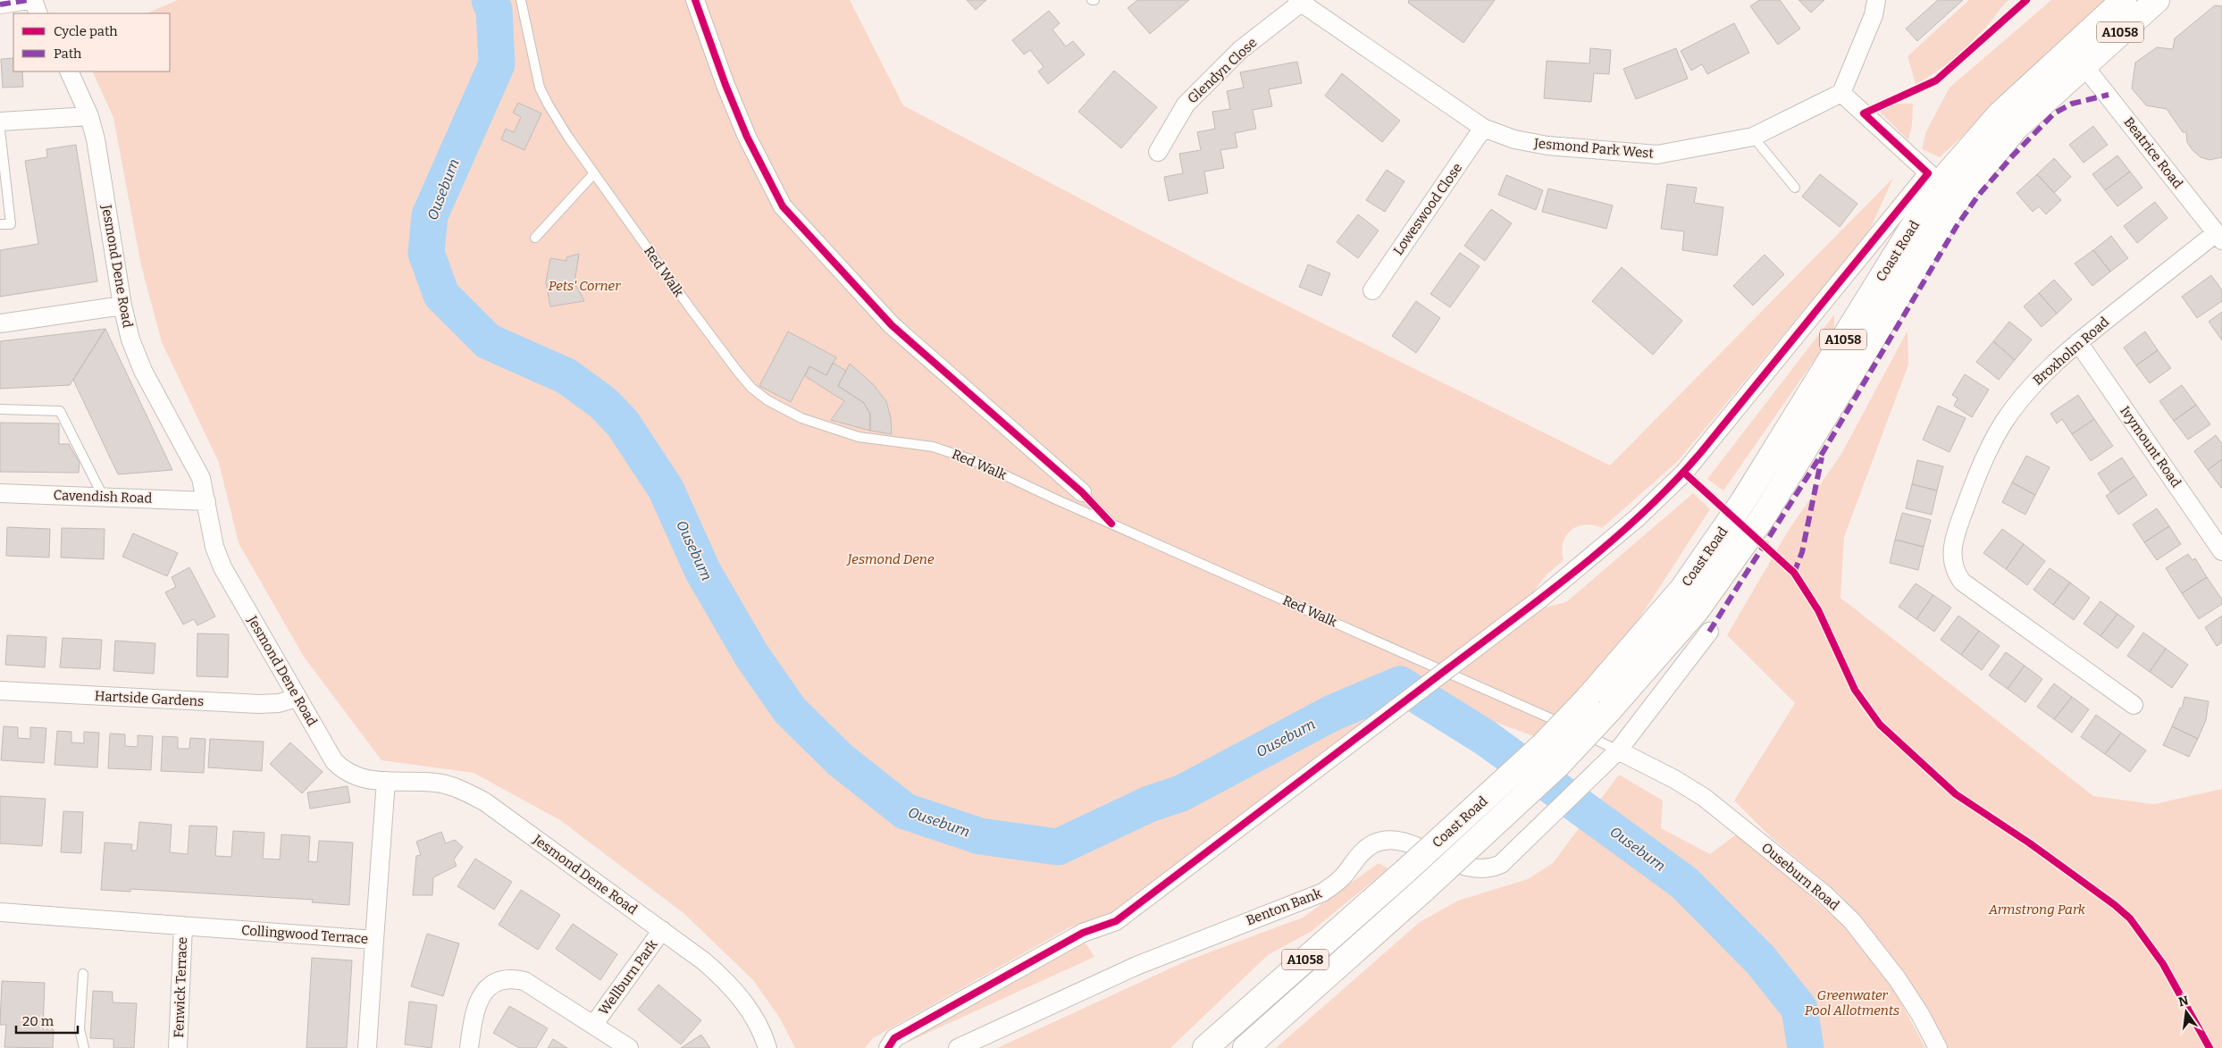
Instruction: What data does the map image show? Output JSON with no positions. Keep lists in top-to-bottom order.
{
  "streets": {
    "highway": ["A1058", "Coast Road"],
    "street": [
      "Glendyn Close",
      "Jesmond Park West",
      "Beatrice Road",
      "Loweswood Close",
      "Jesmond Dene Road",
      "Broxholm Road",
      "Ivymount Road",
      "Cavendish Road",
      "Hartside Gardens",
      "Ouseburn Road",
      "Benton Bank",
      "Collingwood Terrace",
      "Wellburn Park",
      "Fenwick Terrace"
    ],
    "lane": ["Red Walk"]
  },
  "crossings": [
    ["Glendyn Close", "Jesmond Park West"],
    ["Jesmond Park West", "Loweswood Close"],
    ["Beatrice Road", "Coast Road"],
    ["Beatrice Road", "Broxholm Road"],
    ["Jesmond Dene Road", "Cavendish Road"],
    ["Jesmond Dene Road", "Hartside Gardens"],
    ["Jesmond Dene Road", "Collingwood Terrace"],
    ["Jesmond Dene Road", "Wellburn Park"],
    ["Red Walk", "Ouseburn Road"],
    ["Red Walk", "Benton Bank"],
    ["Broxholm Road", "Ivymount Road"],
    ["Ouseburn Road", "Benton Bank"],
    ["Collingwood Terrace", "Fenwick Terrace"]
  ],
  "water": ["Ouseburn"],
  "parks": [
    "Pets' Corner",
    "Jesmond Dene",
    "Armstrong Park",
    "Greenwater Pool Allotments"
  ],
  "legend": ["Cycle path", "Path"],
  "scale_bar": "20 m",
  "north": "top"
}
